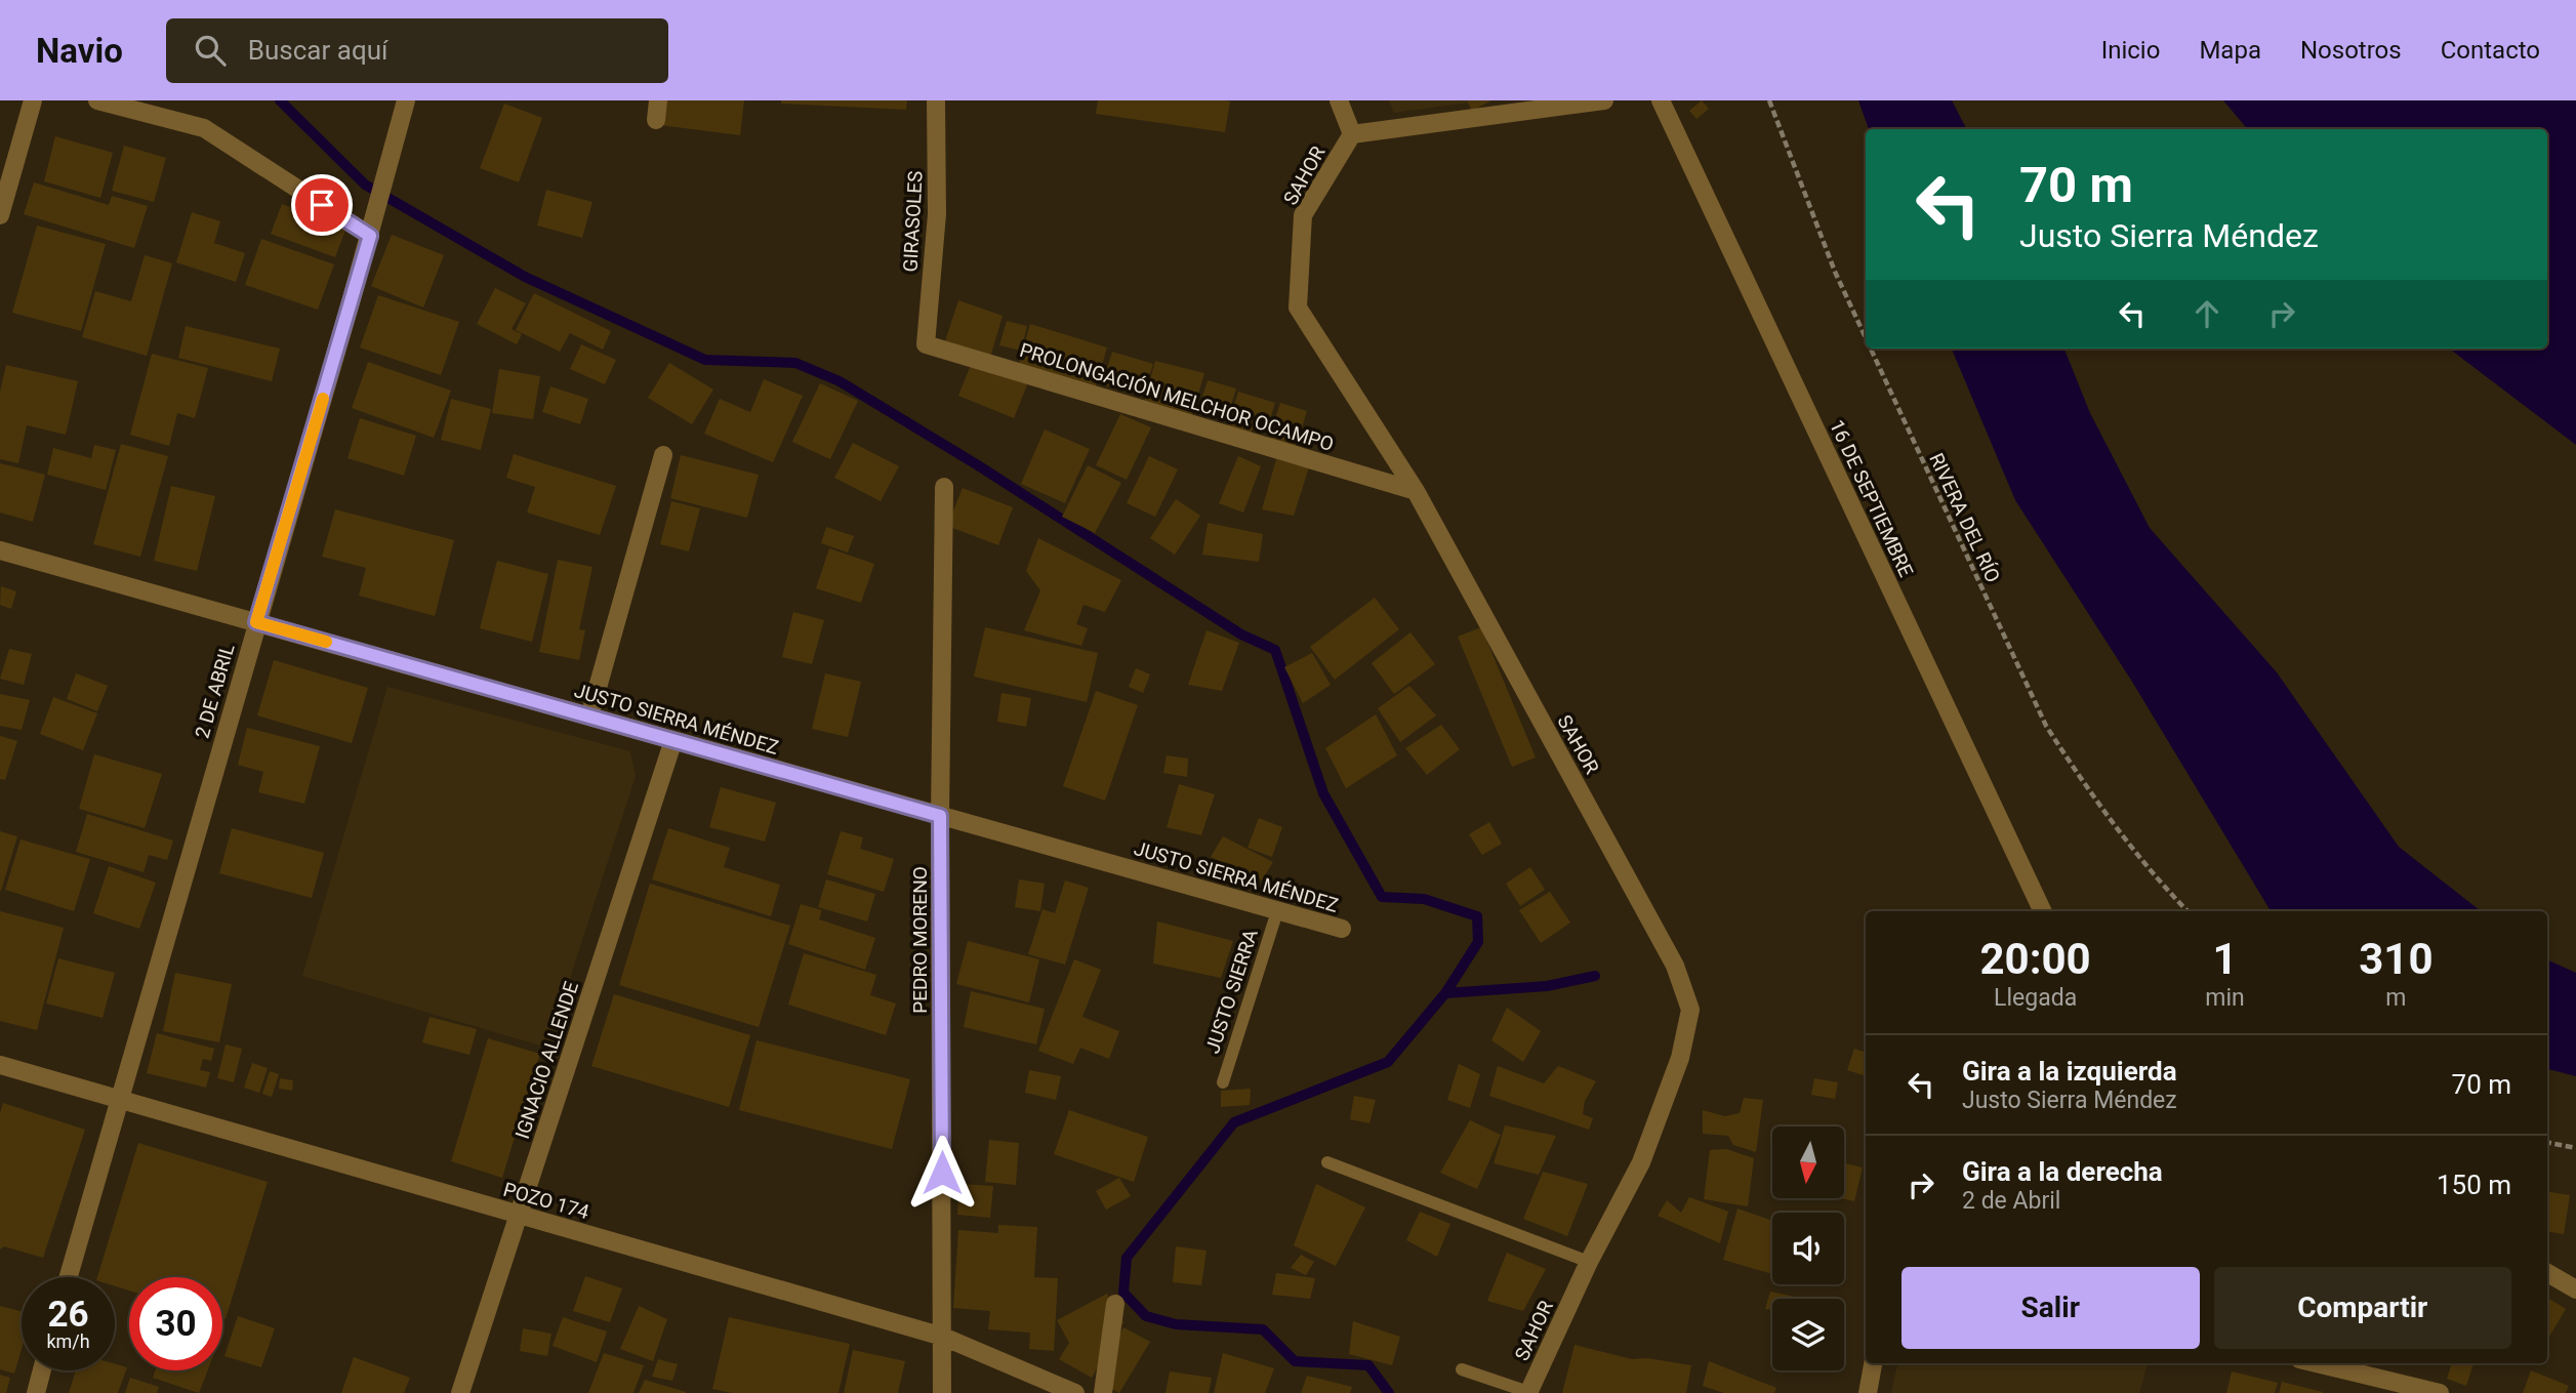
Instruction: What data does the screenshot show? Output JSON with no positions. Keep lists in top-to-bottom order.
{
  "streets": {
    "street": [
      "SAHOR",
      "GIRASOLES",
      "PROLONGACIÓN MELCHOR OCAMPO",
      "16 DE SEPTIEMBRE",
      "2 DE ABRIL",
      "JUSTO SIERRA MÉNDEZ",
      "PEDRO MORENO",
      "IGNACIO ALLENDE",
      "POZO 174"
    ],
    "lane": ["JUSTO SIERRA"],
    "path": ["RIVERA DEL RÍO"]
  },
  "crossings": [
    ["SAHOR", "PROLONGACIÓN MELCHOR OCAMPO"],
    ["GIRASOLES", "PROLONGACIÓN MELCHOR OCAMPO"],
    ["2 DE ABRIL", "JUSTO SIERRA MÉNDEZ"],
    ["2 DE ABRIL", "POZO 174"],
    ["JUSTO SIERRA MÉNDEZ", "PEDRO MORENO"],
    ["JUSTO SIERRA MÉNDEZ", "JUSTO SIERRA"],
    ["JUSTO SIERRA MÉNDEZ", "IGNACIO ALLENDE"],
    ["PEDRO MORENO", "POZO 174"],
    ["IGNACIO ALLENDE", "POZO 174"]
  ],
  "north": "bottom",
  "page": {
    "header": "Navio",
    "search": "Buscar aquí",
    "nav": [
      "Inicio",
      "Mapa",
      "Nosotros",
      "Contacto"
    ],
    "turn": ["70 m", "Justo Sierra Méndez"],
    "eta": [
      "20:00",
      "Llegada",
      "1",
      "min",
      "310",
      "m"
    ],
    "list": [
      {
        "name": "Gira a la izquierda",
        "note": "Justo Sierra Méndez",
        "value": "70 m"
      },
      {
        "name": "Gira a la derecha",
        "note": "2 de Abril",
        "value": "150 m"
      }
    ],
    "buttons": ["Salir", "Compartir"],
    "speed": "26 km/h",
    "limit": "30"
  }
}
